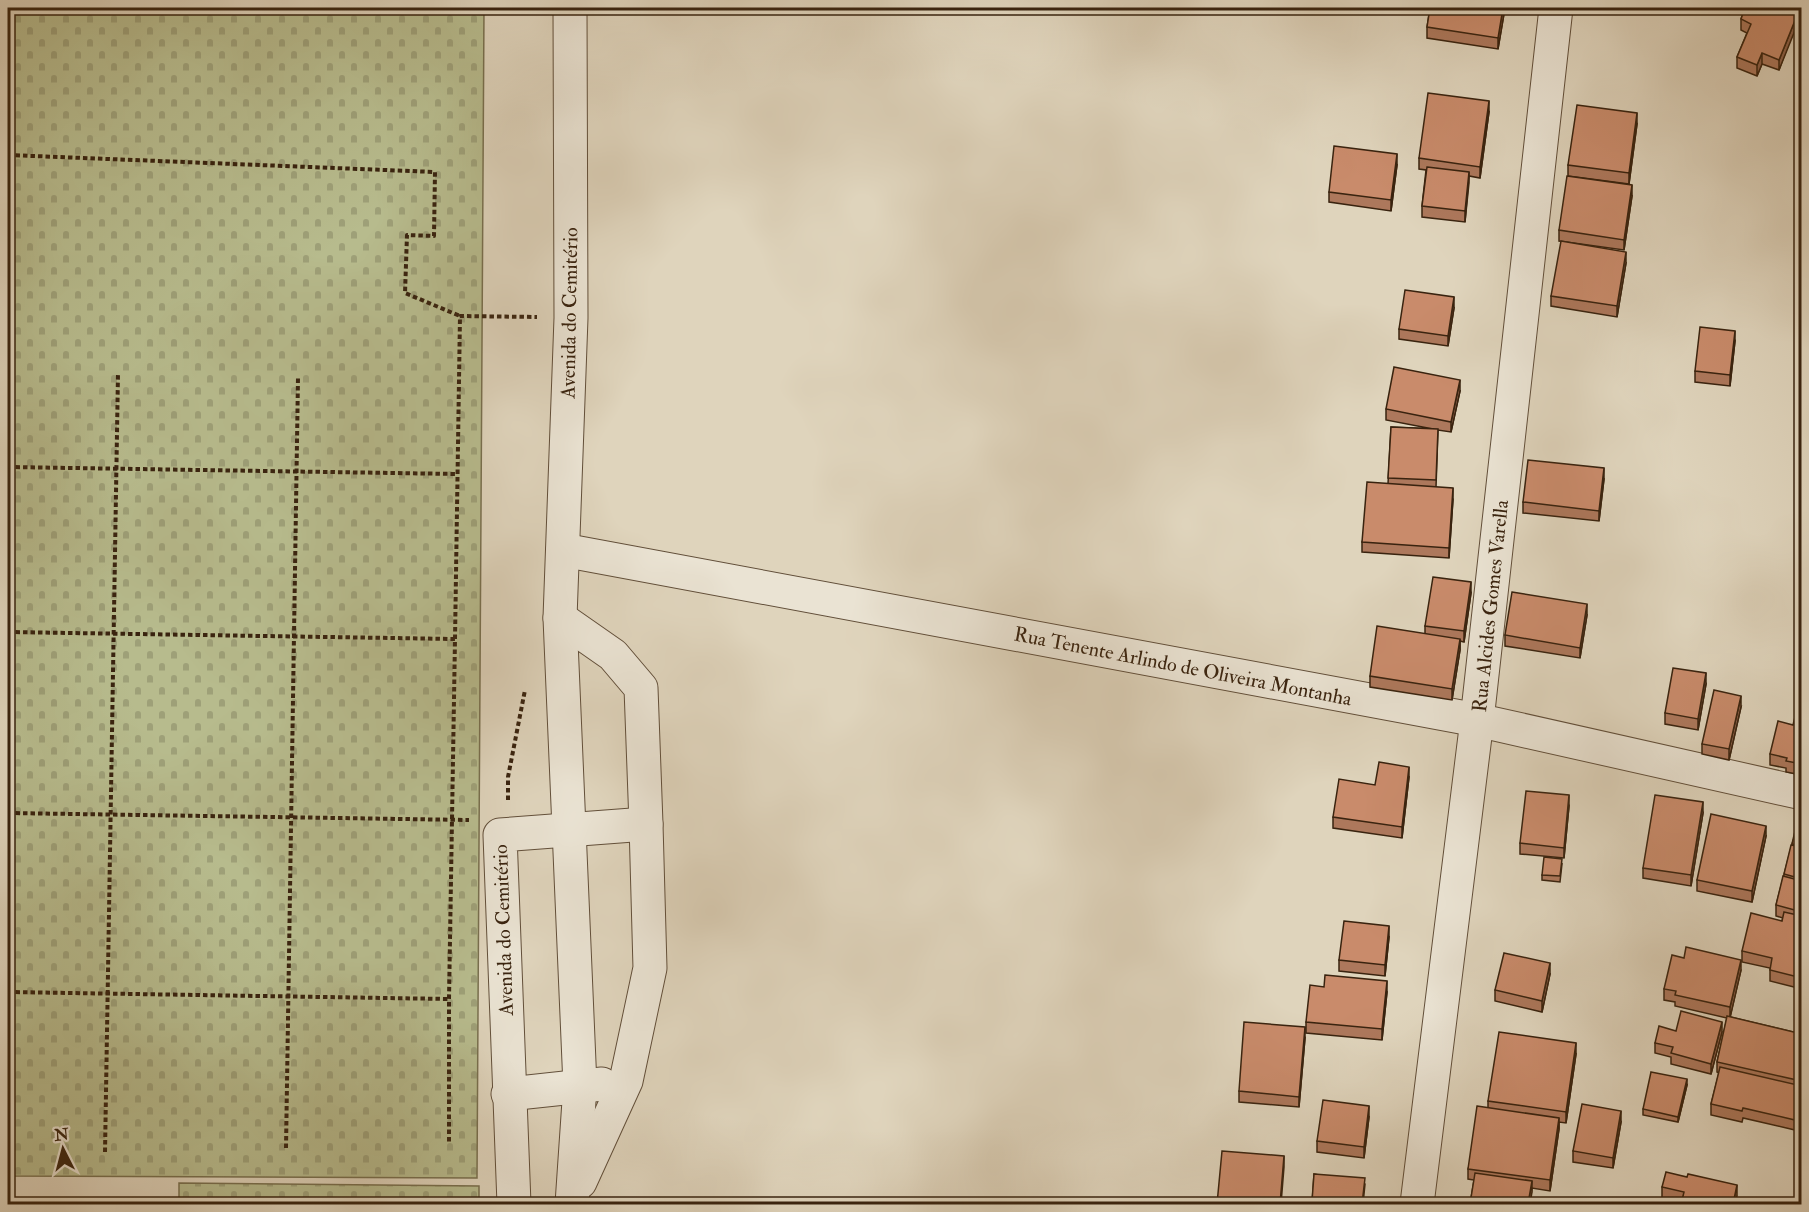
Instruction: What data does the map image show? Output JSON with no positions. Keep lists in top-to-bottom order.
{
  "streets": {
    "street": ["Avenida do Cemitério", "Rua Alcides Gomes Varella", "Rua Tenente Arlindo de Oliveira Montanha"]
  },
  "crossings": [
    ["Avenida do Cemitério", "Rua Tenente Arlindo de Oliveira Montanha"],
    ["Rua Alcides Gomes Varella", "Rua Tenente Arlindo de Oliveira Montanha"]
  ],
  "north": "top"
}
